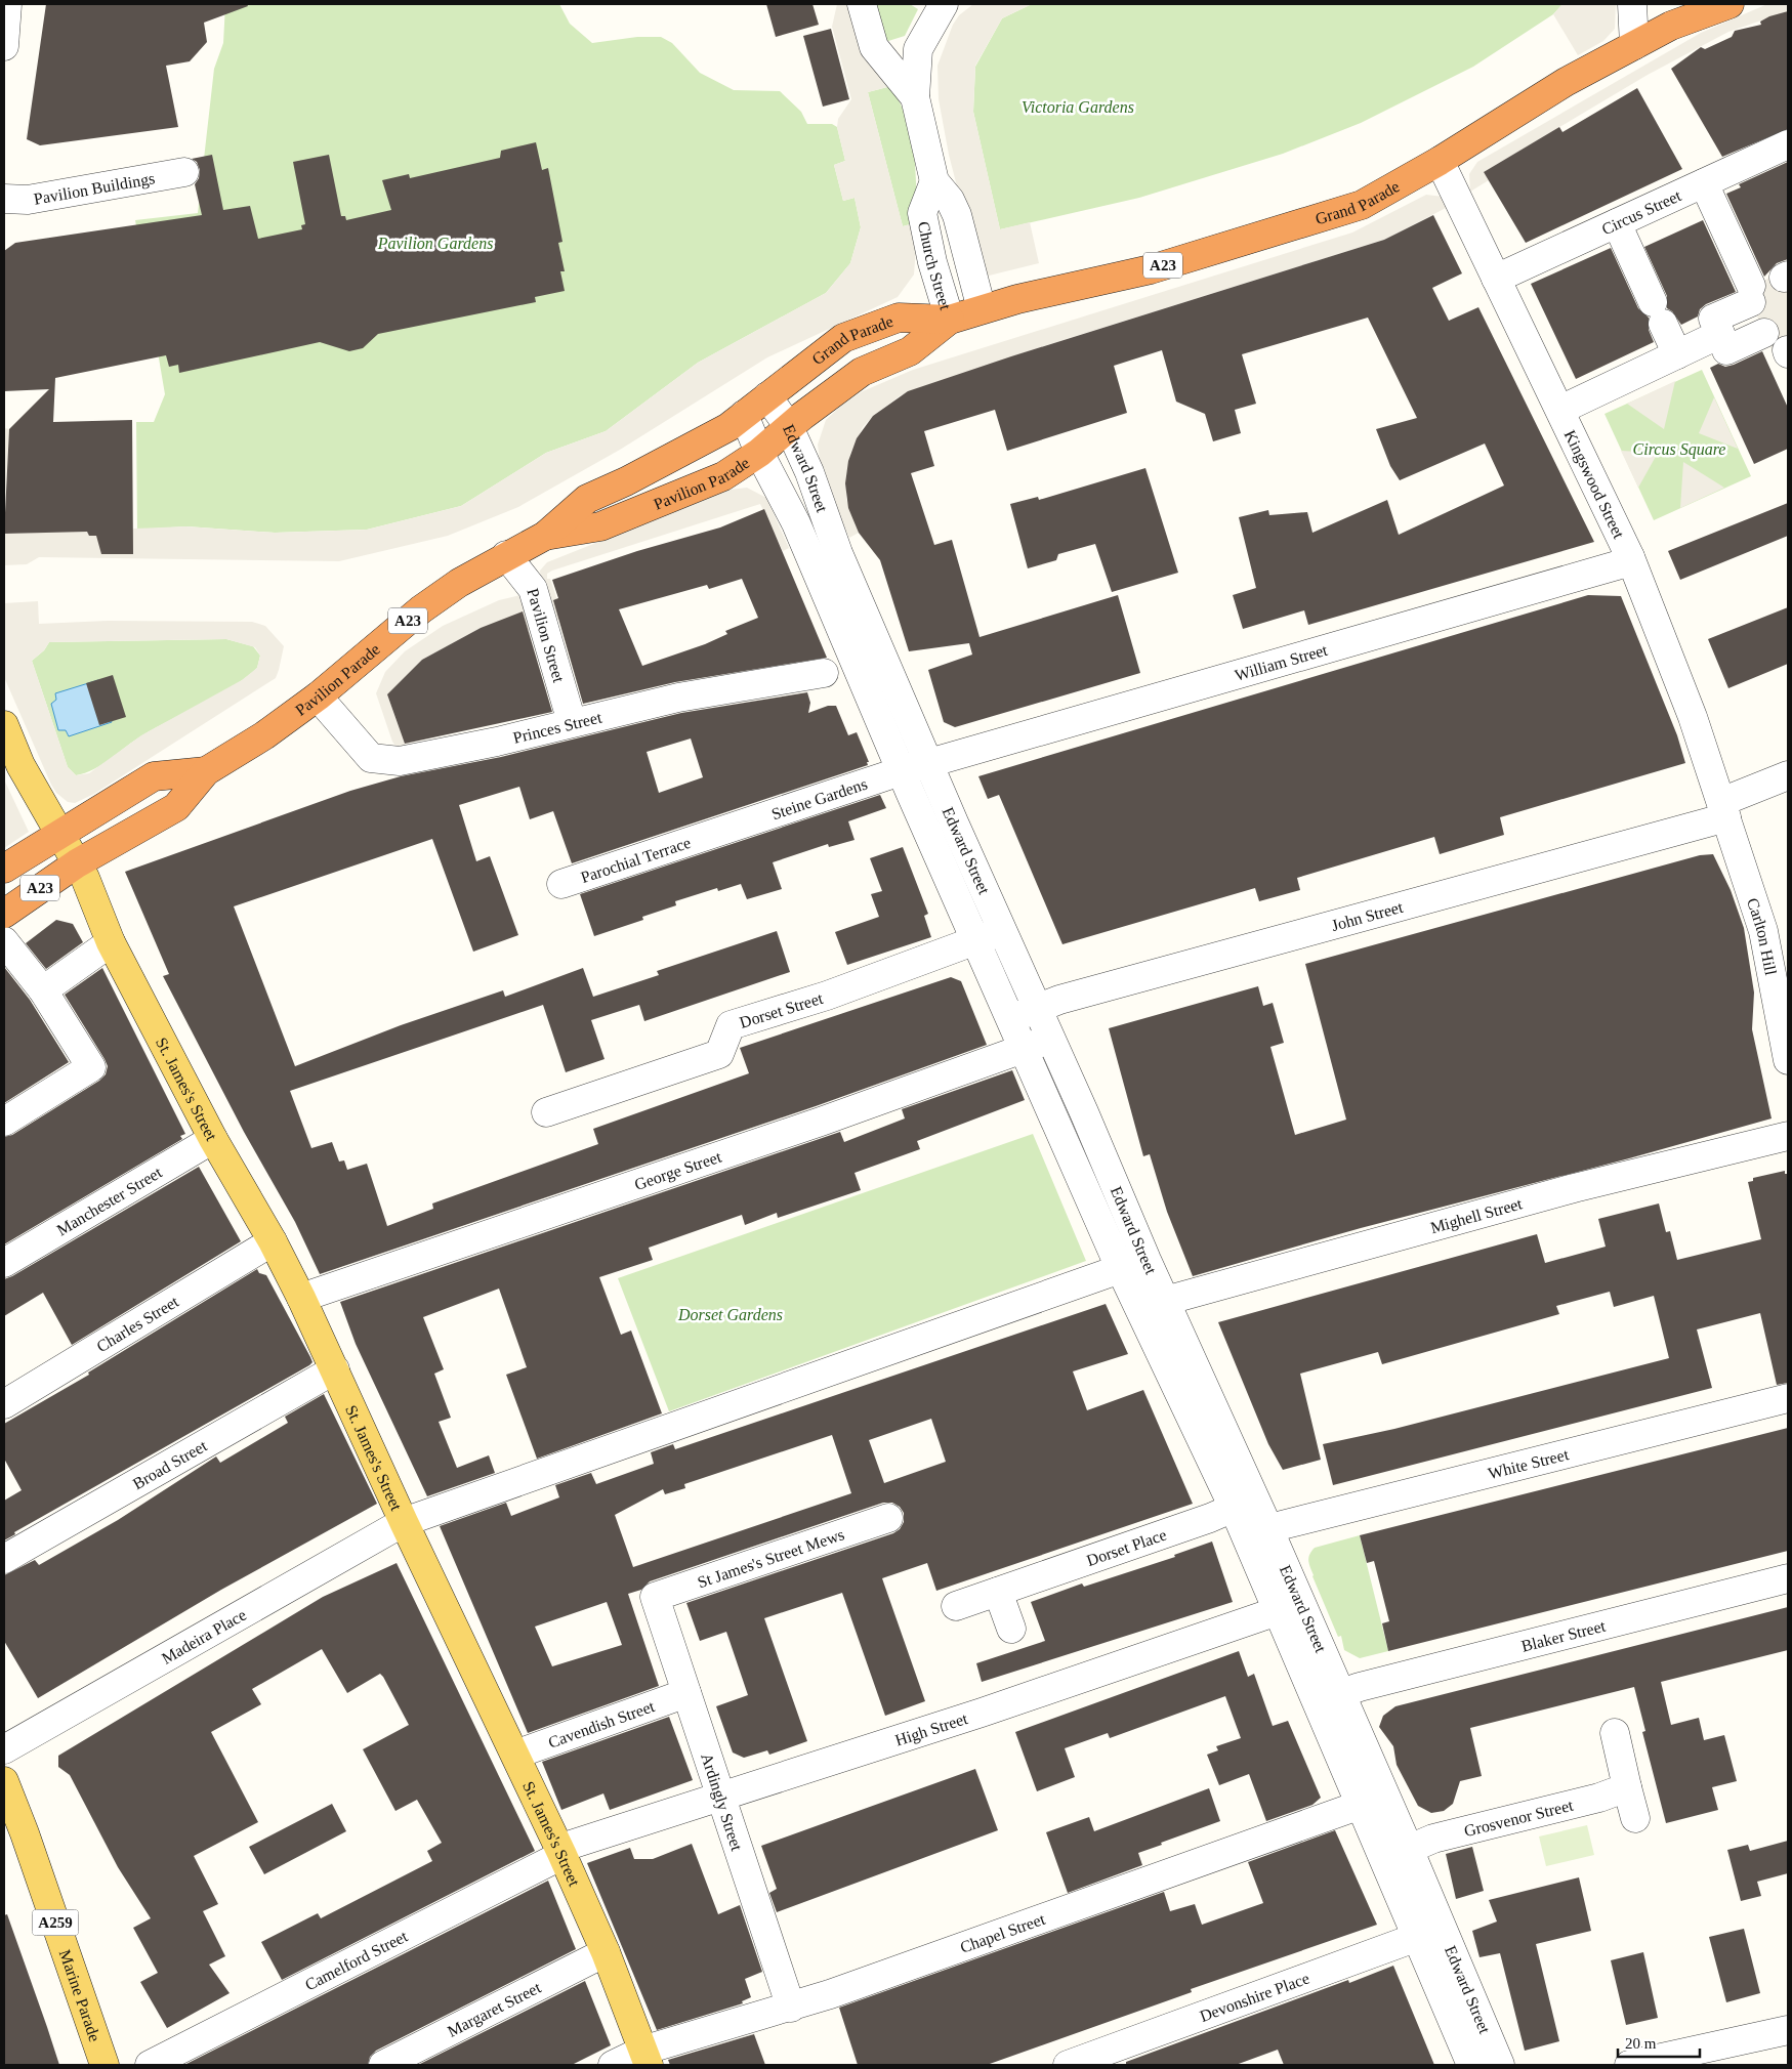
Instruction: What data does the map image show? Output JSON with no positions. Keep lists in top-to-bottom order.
{
  "streets": {
    "highway": ["Grand Parade", "A23", "Pavilion Parade"],
    "main road": ["St. James's Street", "A259", "Marine Parade"],
    "street": [
      "Pavilion Buildings",
      "Circus Street",
      "Church Street",
      "Edward Street",
      "Kingswood Street",
      "Pavilion Street",
      "William Street",
      "Princes Street",
      "Steine Gardens",
      "Parochial Terrace",
      "John Street",
      "Carlton Hill",
      "Dorset Street",
      "George Street",
      "Manchester Street",
      "Mighell Street",
      "Charles Street",
      "White Street",
      "Broad Street",
      "Dorset Place",
      "St James's Street Mews",
      "Blaker Street",
      "Madeira Place",
      "Cavendish Street",
      "High Street",
      "Ardingly Street",
      "Grosvenor Street",
      "Chapel Street",
      "Camelford Street",
      "Devonshire Place",
      "Margaret Street"
    ]
  },
  "crossings": [
    ["Grand Parade", "Church Street"],
    ["Grand Parade", "A23"],
    ["Grand Parade", "Edward Street"],
    ["Grand Parade", "Pavilion Parade"],
    ["Grand Parade", "Kingswood Street"],
    ["Circus Street", "Kingswood Street"],
    ["A23", "Edward Street"],
    ["A23", "Pavilion Parade"],
    ["A23", "St. James's Street"],
    ["Edward Street", "Pavilion Parade"],
    ["Edward Street", "William Street"],
    ["Edward Street", "Steine Gardens"],
    ["Edward Street", "John Street"],
    ["Edward Street", "Dorset Street"],
    ["Edward Street", "George Street"],
    ["Edward Street", "Mighell Street"],
    ["Edward Street", "White Street"],
    ["Edward Street", "Dorset Place"],
    ["Edward Street", "Blaker Street"],
    ["Edward Street", "High Street"],
    ["Edward Street", "Grosvenor Street"],
    ["Edward Street", "Chapel Street"],
    ["Edward Street", "Devonshire Place"],
    ["Pavilion Parade", "Pavilion Street"],
    ["Pavilion Parade", "Princes Street"],
    ["Pavilion Parade", "St. James's Street"],
    ["Kingswood Street", "William Street"],
    ["Kingswood Street", "John Street"],
    ["Kingswood Street", "Carlton Hill"],
    ["Pavilion Street", "Princes Street"],
    ["William Street", "Steine Gardens"],
    ["Steine Gardens", "Parochial Terrace"],
    ["John Street", "Carlton Hill"],
    ["St. James's Street", "George Street"],
    ["St. James's Street", "Manchester Street"],
    ["St. James's Street", "Charles Street"],
    ["St. James's Street", "Broad Street"],
    ["St. James's Street", "Madeira Place"],
    ["St. James's Street", "Cavendish Street"],
    ["St. James's Street", "High Street"],
    ["St. James's Street", "Chapel Street"],
    ["St. James's Street", "Camelford Street"],
    ["St. James's Street", "Margaret Street"],
    ["St James's Street Mews", "Ardingly Street"],
    ["Cavendish Street", "Ardingly Street"],
    ["High Street", "Ardingly Street"],
    ["High Street", "Camelford Street"],
    ["Ardingly Street", "Chapel Street"]
  ],
  "parks": [
    "Victoria Gardens",
    "Pavilion Gardens",
    "Circus Square",
    "Dorset Gardens"
  ],
  "scale_bar": "20 m"
}
